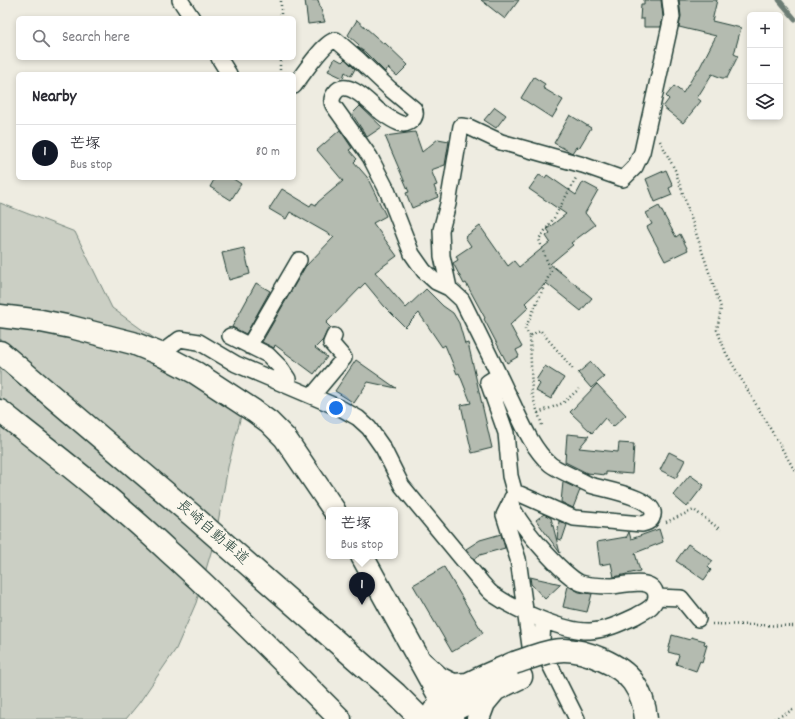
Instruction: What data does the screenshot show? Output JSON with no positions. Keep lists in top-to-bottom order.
{
  "streets": {
    "main road": ["長崎自動車道"]
  },
  "page": {
    "map_buttons": ["+", "−"],
    "search": "Search here",
    "heading": "Nearby",
    "list": [
      {
        "mark": "1",
        "name": "芒塚",
        "note": "Bus stop",
        "value": "80 m"
      }
    ],
    "popup": ["芒塚", "Bus stop"],
    "pins": "1"
  }
}
